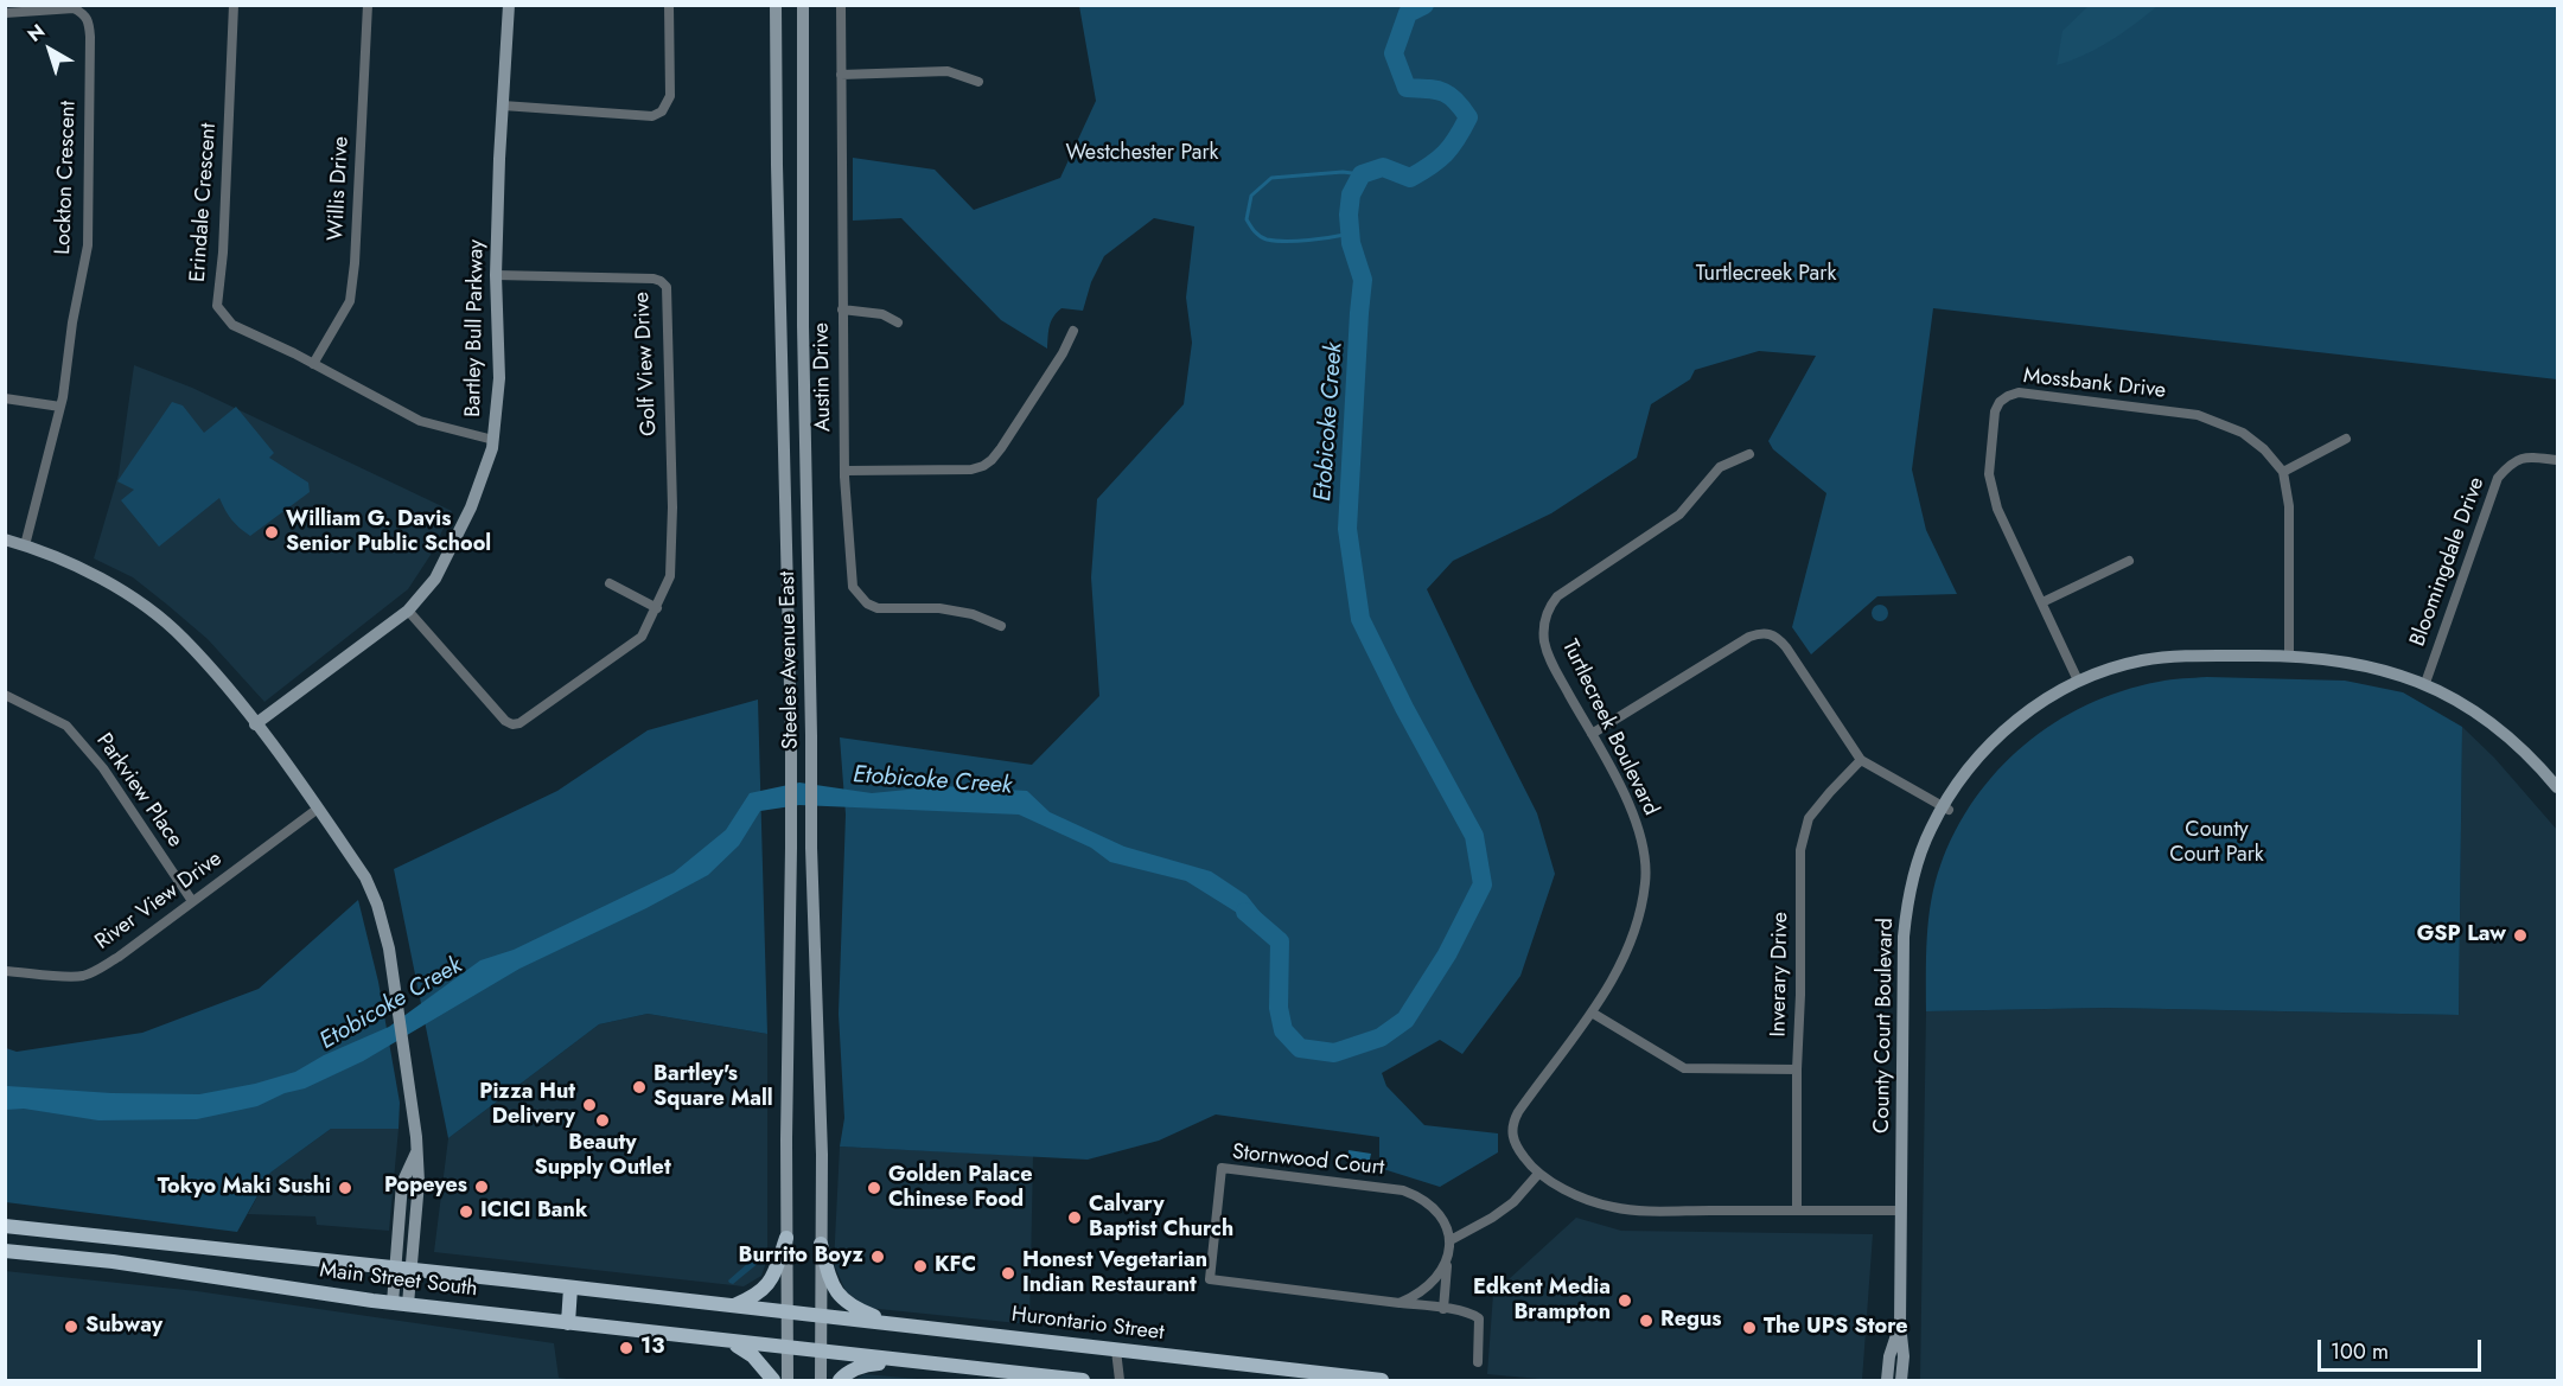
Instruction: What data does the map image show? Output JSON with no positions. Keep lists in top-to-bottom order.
{
  "streets": {
    "main road": ["Main Street South", "Hurontario Street"],
    "street": [
      "Lockton Crescent",
      "Willis Drive",
      "Erindale Crescent",
      "Bartley Bull Parkway",
      "Golf View Drive",
      "Austin Drive",
      "Mossbank Drive",
      "Bloomingdale Drive",
      "Steeles Avenue East",
      "Turtlecreek Boulevard",
      "Parkview Place",
      "River View Drive",
      "Inverary Drive",
      "County Court Boulevard",
      "Stornwood Court"
    ]
  },
  "crossings": [
    ["Willis Drive", "Erindale Crescent"],
    ["Erindale Crescent", "Bartley Bull Parkway"],
    ["Bartley Bull Parkway", "Golf View Drive"],
    ["Mossbank Drive", "County Court Boulevard"],
    ["Bloomingdale Drive", "County Court Boulevard"],
    ["Steeles Avenue East", "Main Street South"],
    ["Steeles Avenue East", "Hurontario Street"],
    ["Turtlecreek Boulevard", "Inverary Drive"],
    ["Turtlecreek Boulevard", "County Court Boulevard"],
    ["Parkview Place", "River View Drive"],
    ["Main Street South", "Hurontario Street"]
  ],
  "water": ["Etobicoke Creek"],
  "parks": ["Westchester Park", "Turtlecreek Park", "County Court Park"],
  "places": [
    "William G. Davis Senior Public School",
    "GSP Law",
    "Bartley's Square Mall",
    "Pizza Hut Delivery",
    "Beauty Supply Outlet",
    "Popeyes",
    "Tokyo Maki Sushi",
    "Golden Palace Chinese Food",
    "ICICI Bank",
    "Calvary Baptist Church",
    "Burrito Boyz",
    "KFC",
    "Honest Vegetarian Indian Restaurant",
    "Edkent Media Brampton",
    "Regus",
    "Subway",
    "The UPS Store",
    "13"
  ],
  "scale_bar": "100 m",
  "north": "top left"
}
